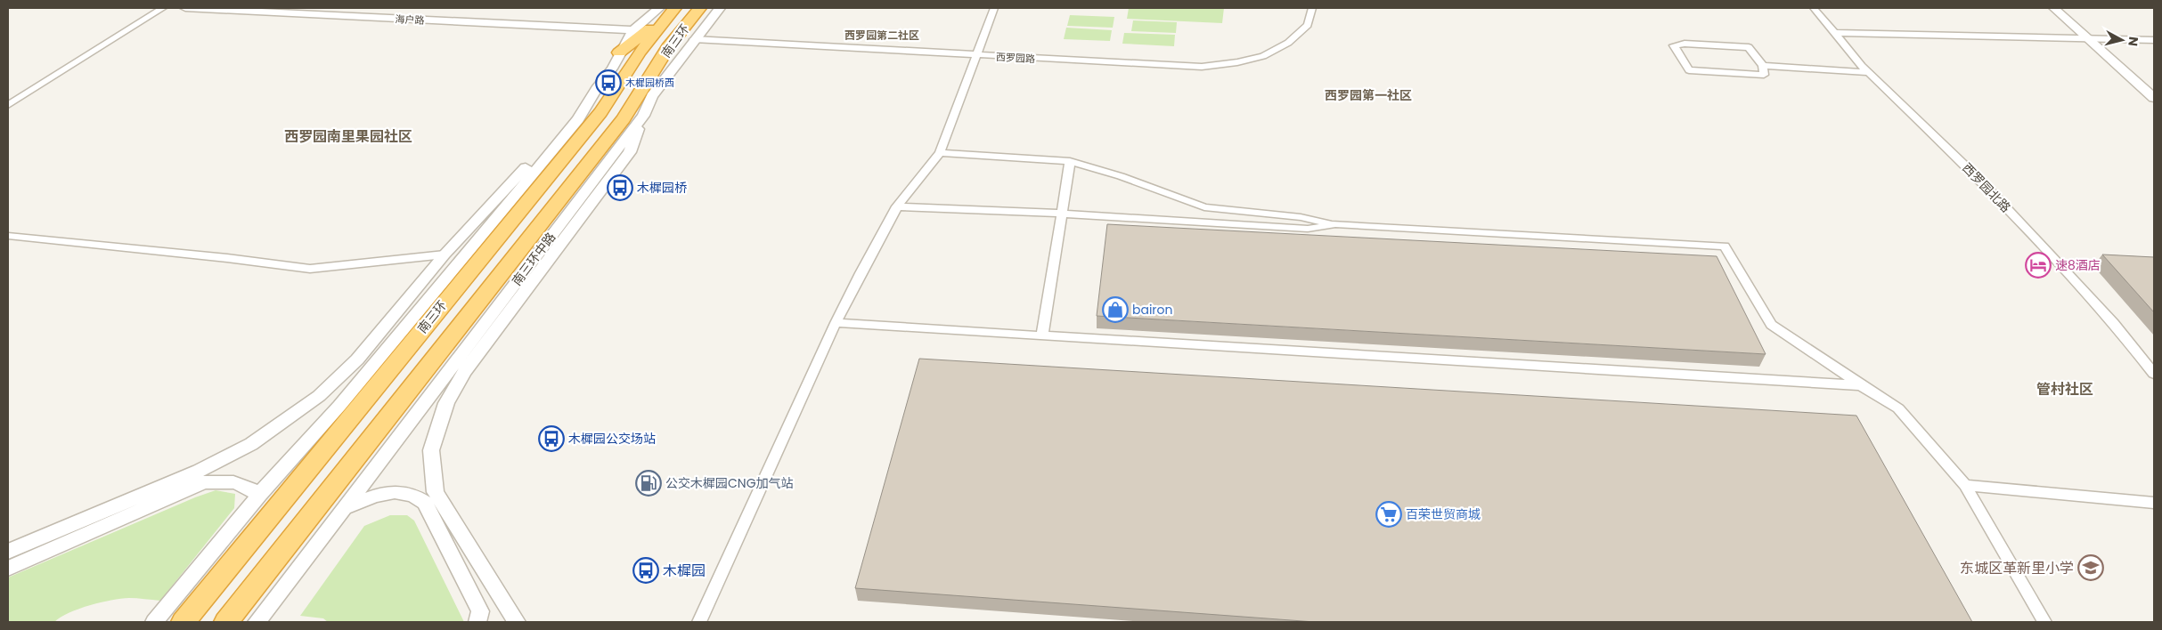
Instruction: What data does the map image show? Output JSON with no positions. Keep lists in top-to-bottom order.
{
  "streets": {
    "highway": ["南三环"],
    "street": [
      "海户路",
      "西罗园路",
      "西罗园北路",
      "南三环中路"
    ]
  },
  "crossings": [
    ["西罗园路", "南三环中路"]
  ],
  "districts": [
    "西罗园第二社区",
    "西罗园第一社区",
    "西罗园南里果园社区",
    "管村社区"
  ],
  "places": {
    "bus stop": [
      "木樨园桥西",
      "木樨园桥",
      "木樨园公交场站",
      "木樨园"
    ],
    "hotel": ["速8酒店"],
    "shop": ["bairon"],
    "fuel station": ["公交木樨园CNG加气站"],
    "supermarket": ["百荣世贸商城"],
    "school or university": ["东城区革新里小学"]
  },
  "north": "right"
}
